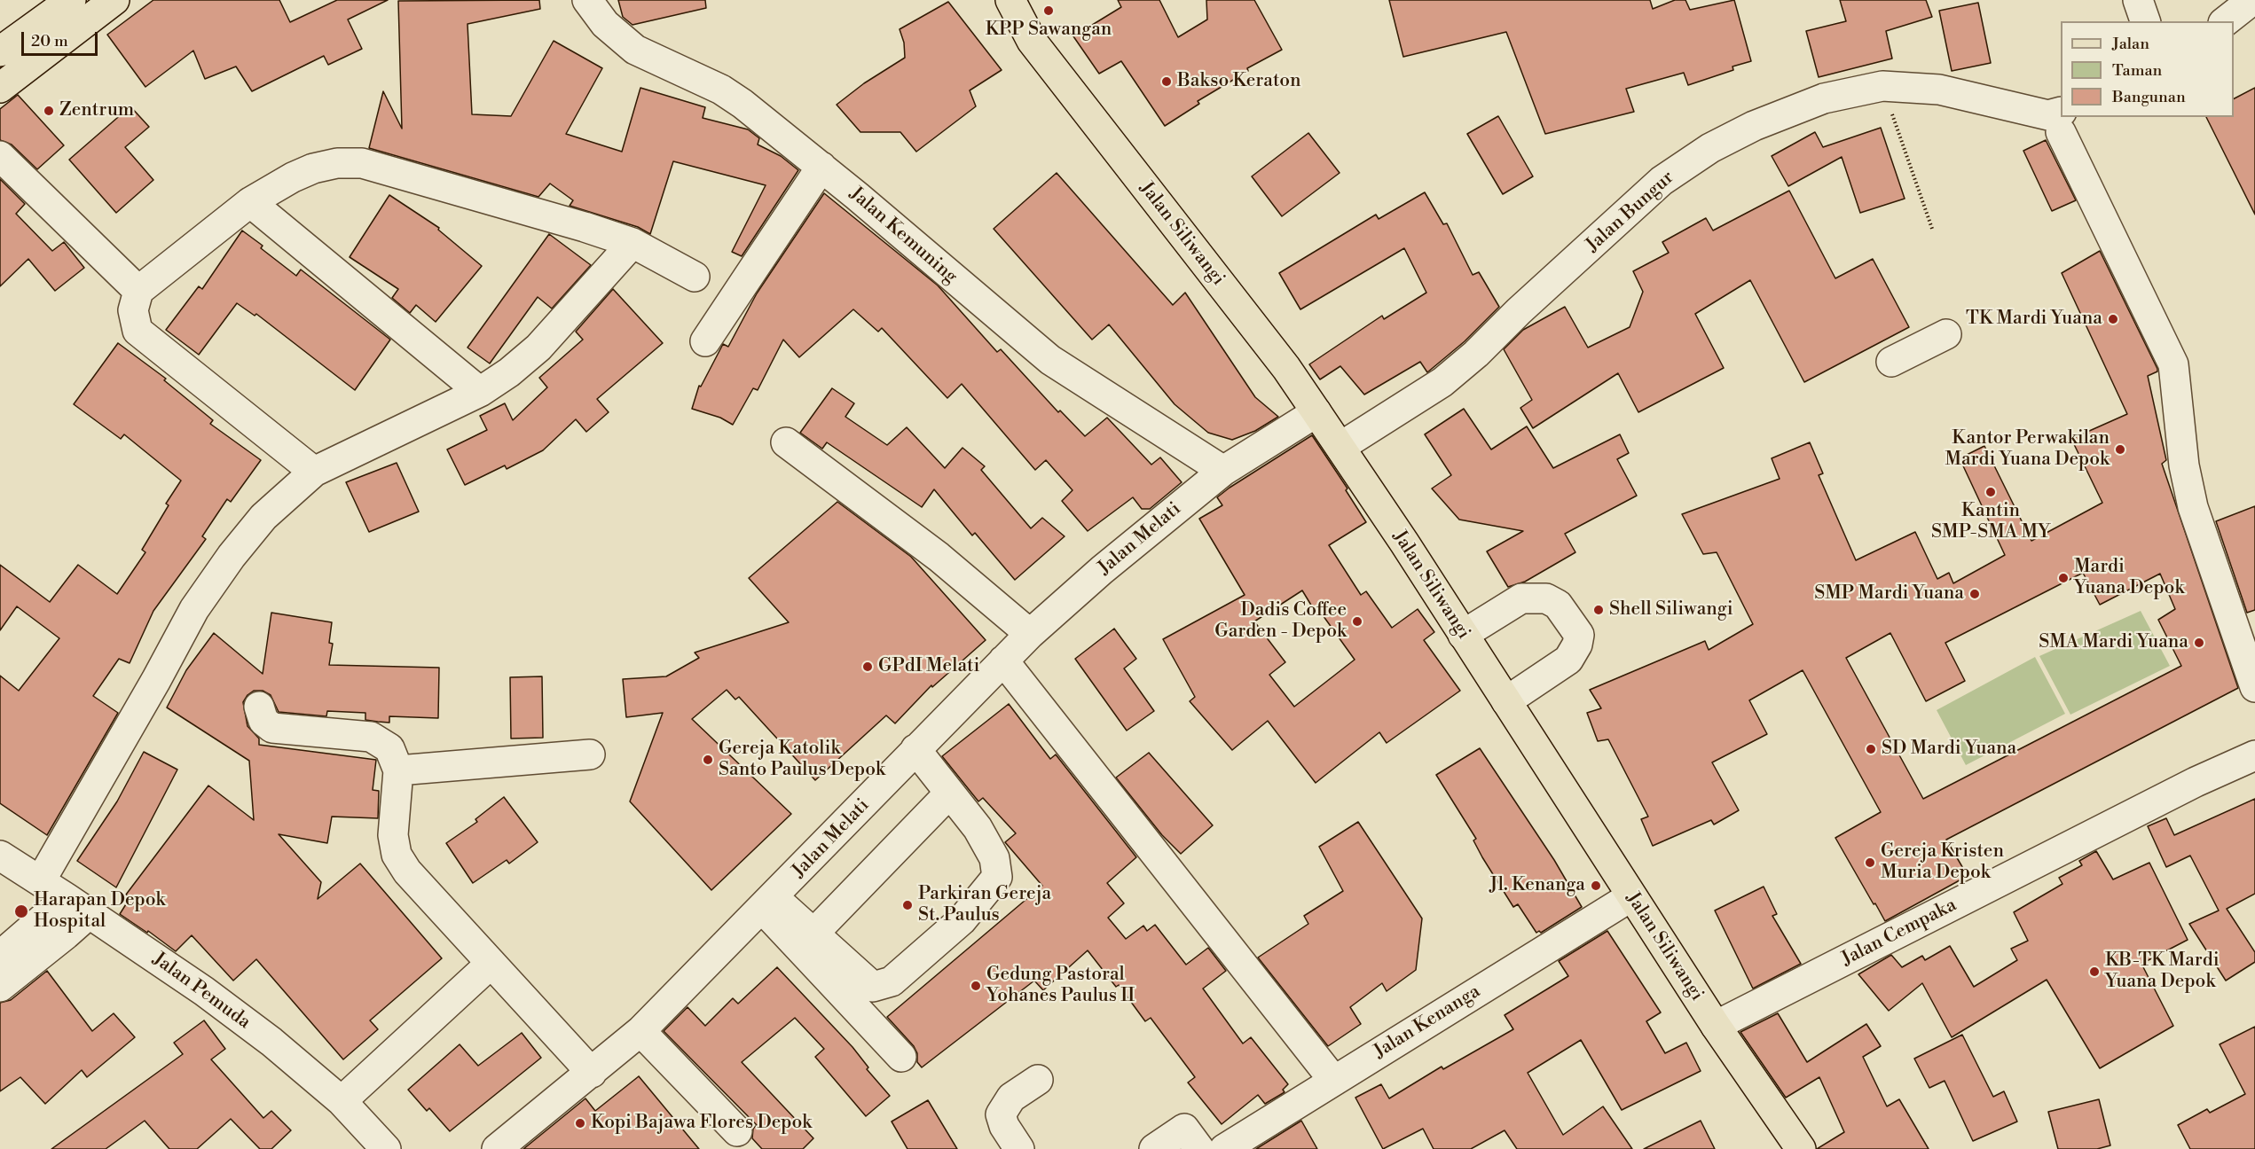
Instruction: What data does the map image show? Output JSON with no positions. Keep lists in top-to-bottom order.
{
  "streets": {
    "main road": ["Jalan Siliwangi"],
    "street": [
      "Jalan Bungur",
      "Jalan Kemuning",
      "Jalan Melati",
      "Jalan Cempaka",
      "Jalan Pemuda",
      "Jalan Kenanga"
    ]
  },
  "crossings": [
    ["Jalan Bungur", "Jalan Siliwangi"],
    ["Jalan Siliwangi", "Jalan Melati"],
    ["Jalan Siliwangi", "Jalan Cempaka"],
    ["Jalan Siliwangi", "Jalan Kenanga"],
    ["Jalan Kemuning", "Jalan Melati"]
  ],
  "places": [
    "KPP Sawangan",
    "Bakso Keraton",
    "Zentrum",
    "TK Mardi Yuana",
    "Kantor Perwakilan Mardi Yuana Depok",
    "Kantin SMP-SMA MY",
    "Mardi Yuana Depok",
    "SMP Mardi Yuana",
    "Shell Siliwangi",
    "Dadis Coffee Garden - Depok",
    "SMA Mardi Yuana",
    "GPdI Melati",
    "SD Mardi Yuana",
    "Gereja Katolik Santo Paulus Depok",
    "Gereja Kristen Muria Depok",
    "Jl. Kenanga",
    "Parkiran Gereja St. Paulus",
    "Harapan Depok Hospital",
    "KB-TK Mardi Yuana Depok",
    "Gedung Pastoral Yohanes Paulus II",
    "Kopi Bajawa Flores Depok"
  ],
  "legend": ["Jalan", "Taman", "Bangunan"],
  "scale_bar": "20 m"
}
